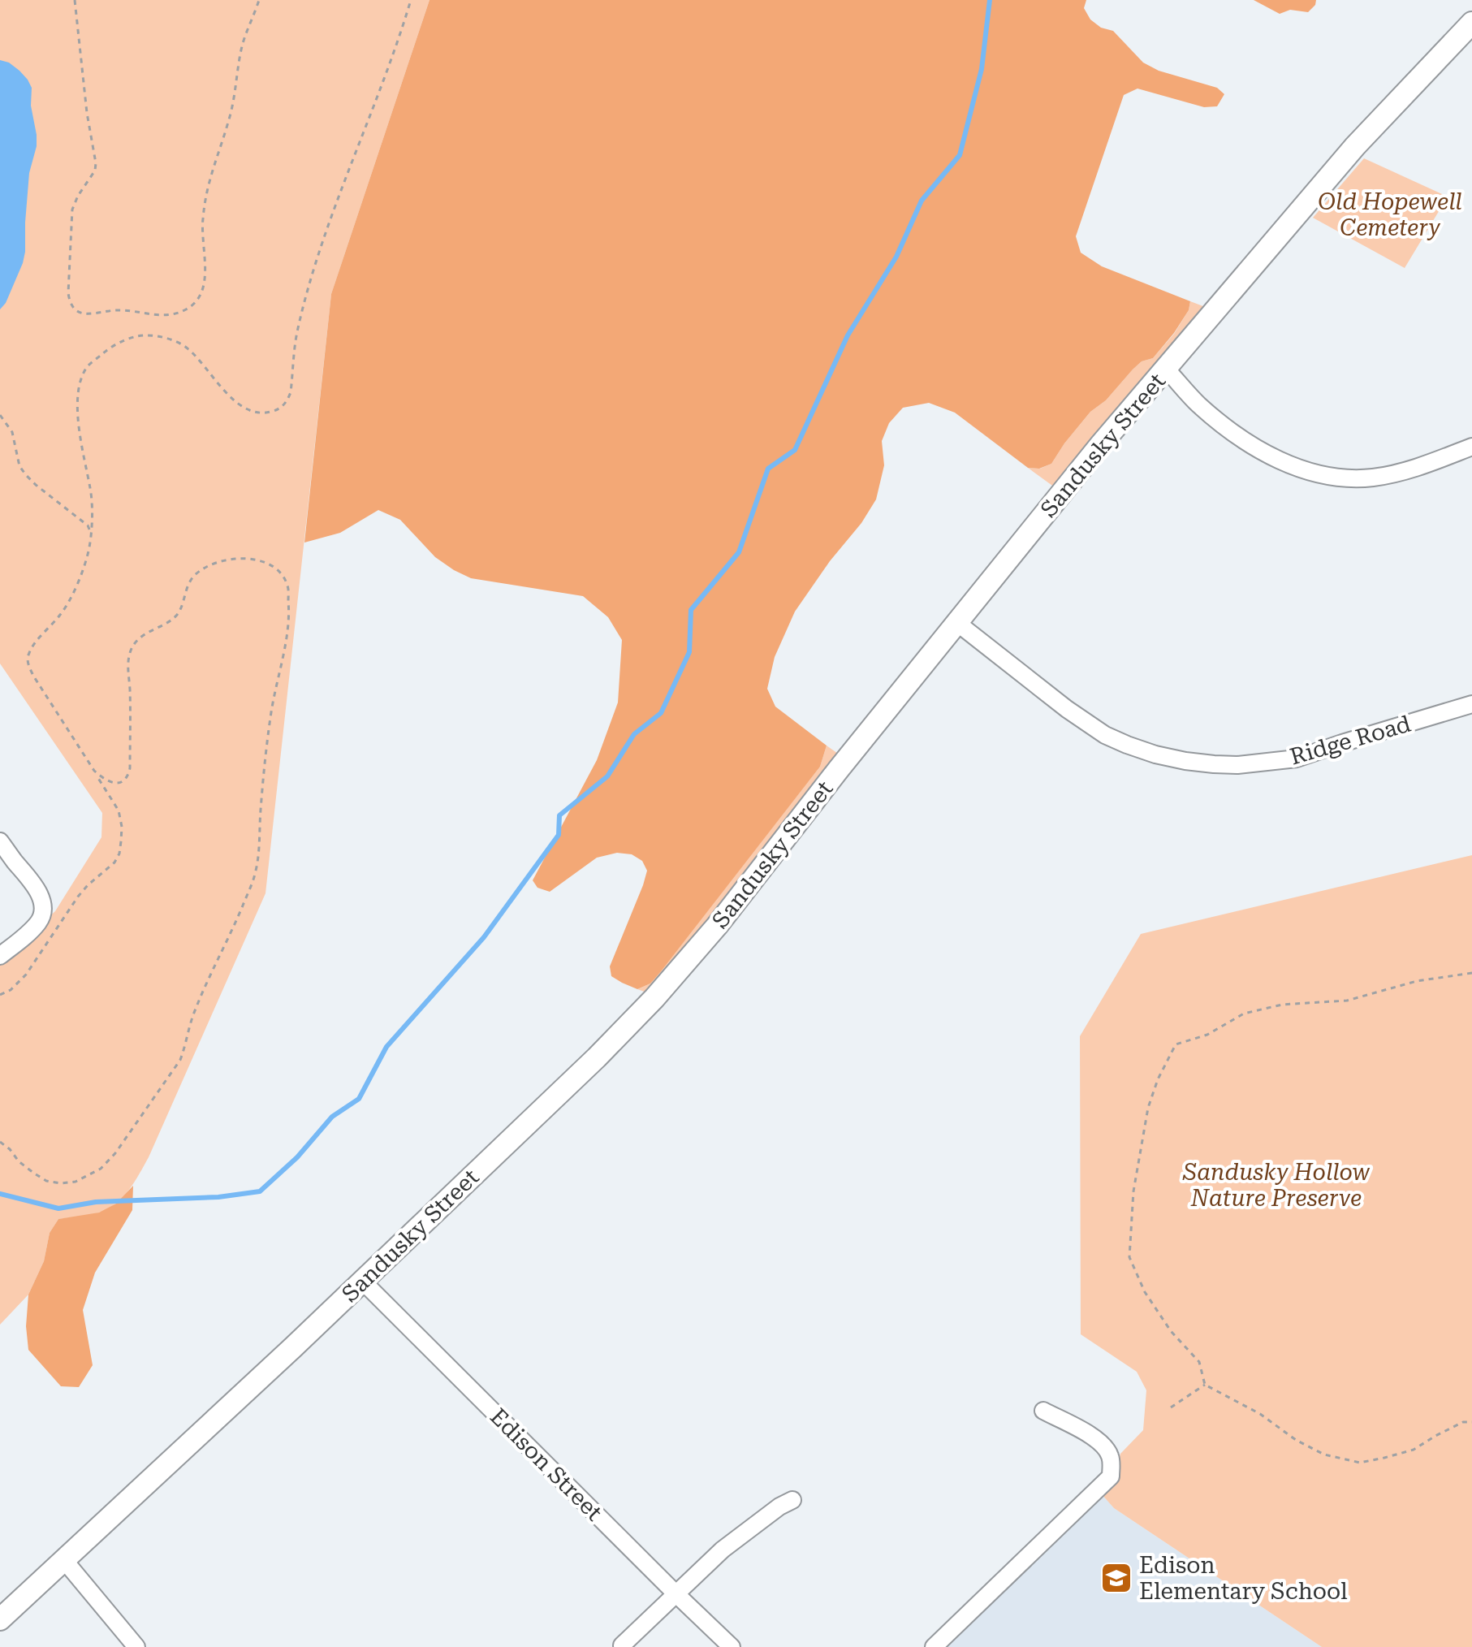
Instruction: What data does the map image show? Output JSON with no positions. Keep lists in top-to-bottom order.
{
  "streets": {
    "main road": ["Sandusky Street"],
    "street": ["Ridge Road", "Edison Street"]
  },
  "crossings": [
    ["Sandusky Street", "Ridge Road"],
    ["Sandusky Street", "Edison Street"]
  ],
  "parks": ["Old Hopewell Cemetery", "Sandusky Hollow Nature Preserve"],
  "places": {
    "school or university": ["Edison Elementary School"]
  }
}
